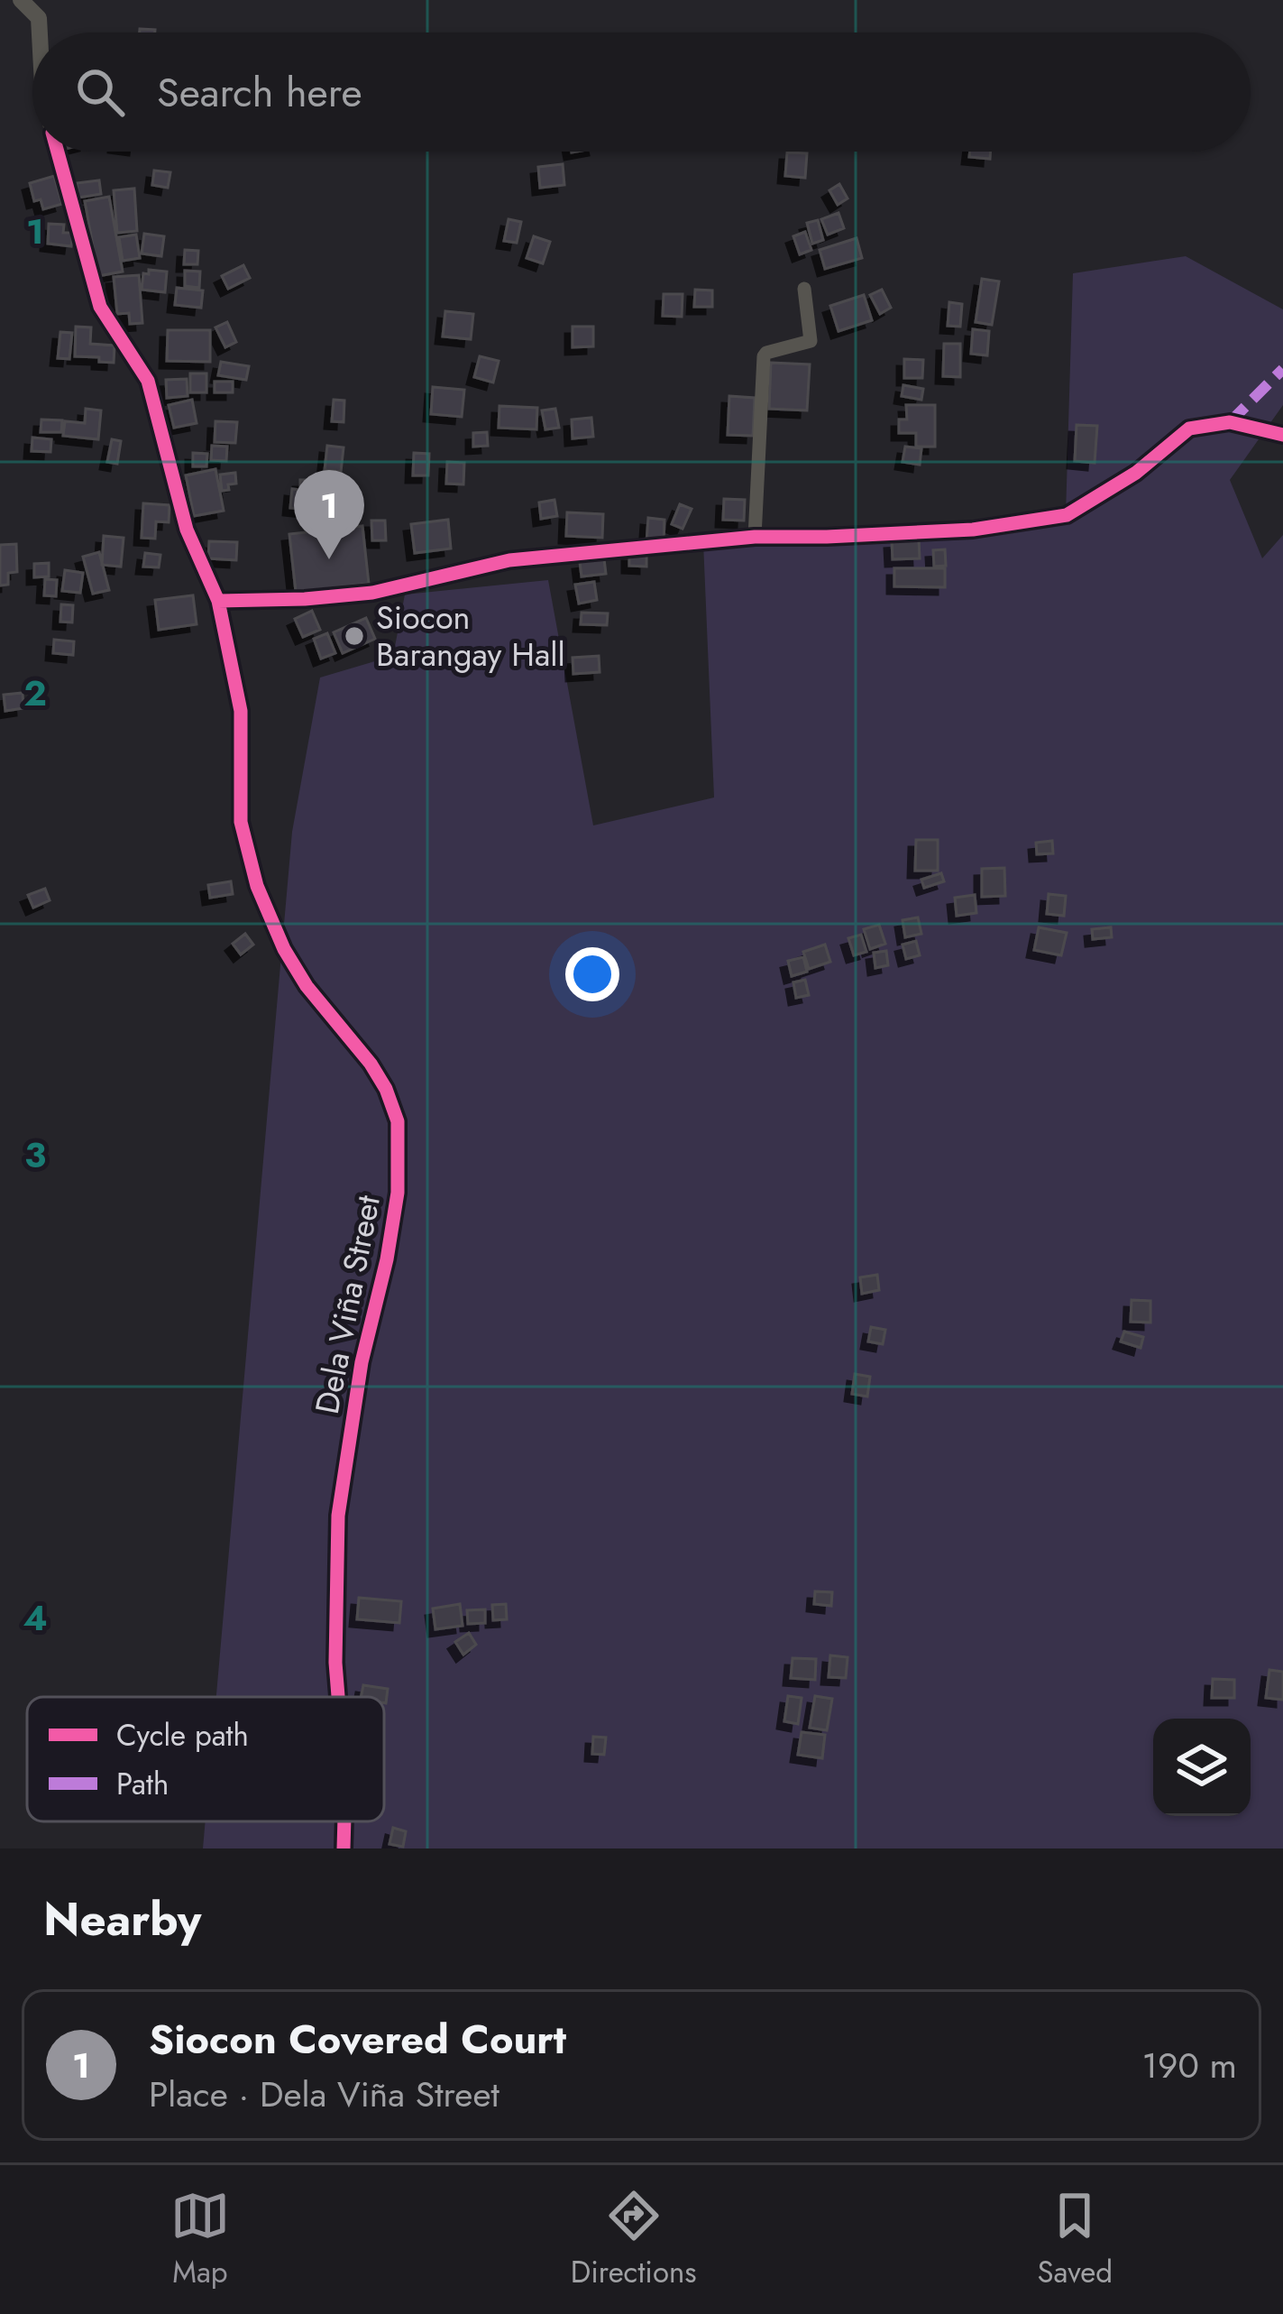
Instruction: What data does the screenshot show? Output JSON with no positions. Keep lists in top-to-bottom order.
{
  "streets": {
    "street": ["Dela Viña Street"]
  },
  "places": ["Siocon Barangay Hall"],
  "legend": ["Cycle path", "Path"],
  "page": {
    "search": "Search here",
    "pins": "1",
    "heading": "Nearby",
    "list": [
      {
        "mark": "1",
        "name": "Siocon Covered Court",
        "note": "Place · Dela Viña Street",
        "value": "190 m"
      }
    ],
    "nav": ["Map", "Directions", "Saved"]
  },
  "grid": {
    "rows": [
      "1",
      "2",
      "3",
      "4"
    ]
  }
}
